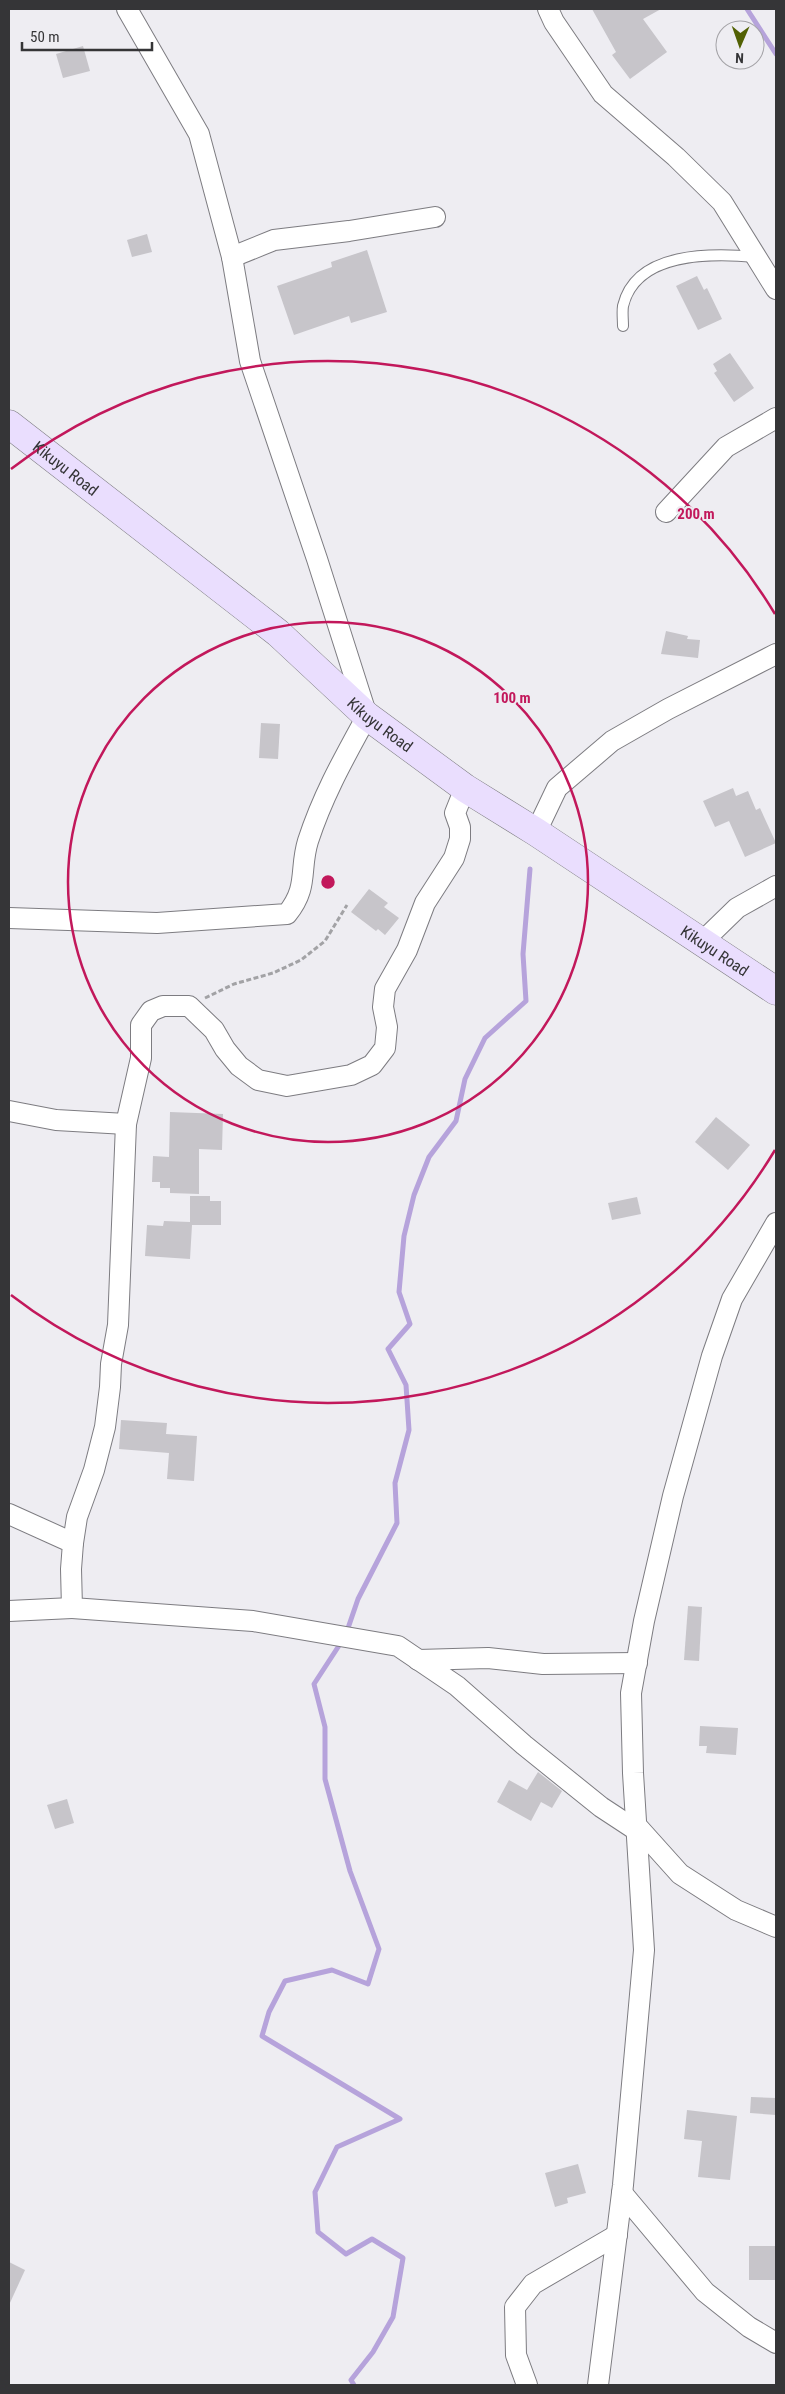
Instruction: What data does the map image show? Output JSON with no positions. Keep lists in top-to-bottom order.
{
  "streets": {
    "main road": ["Kikuyu Road"]
  },
  "scale_bar": "50 m",
  "north": "bottom",
  "rings": ["200 m", "100 m"]
}
